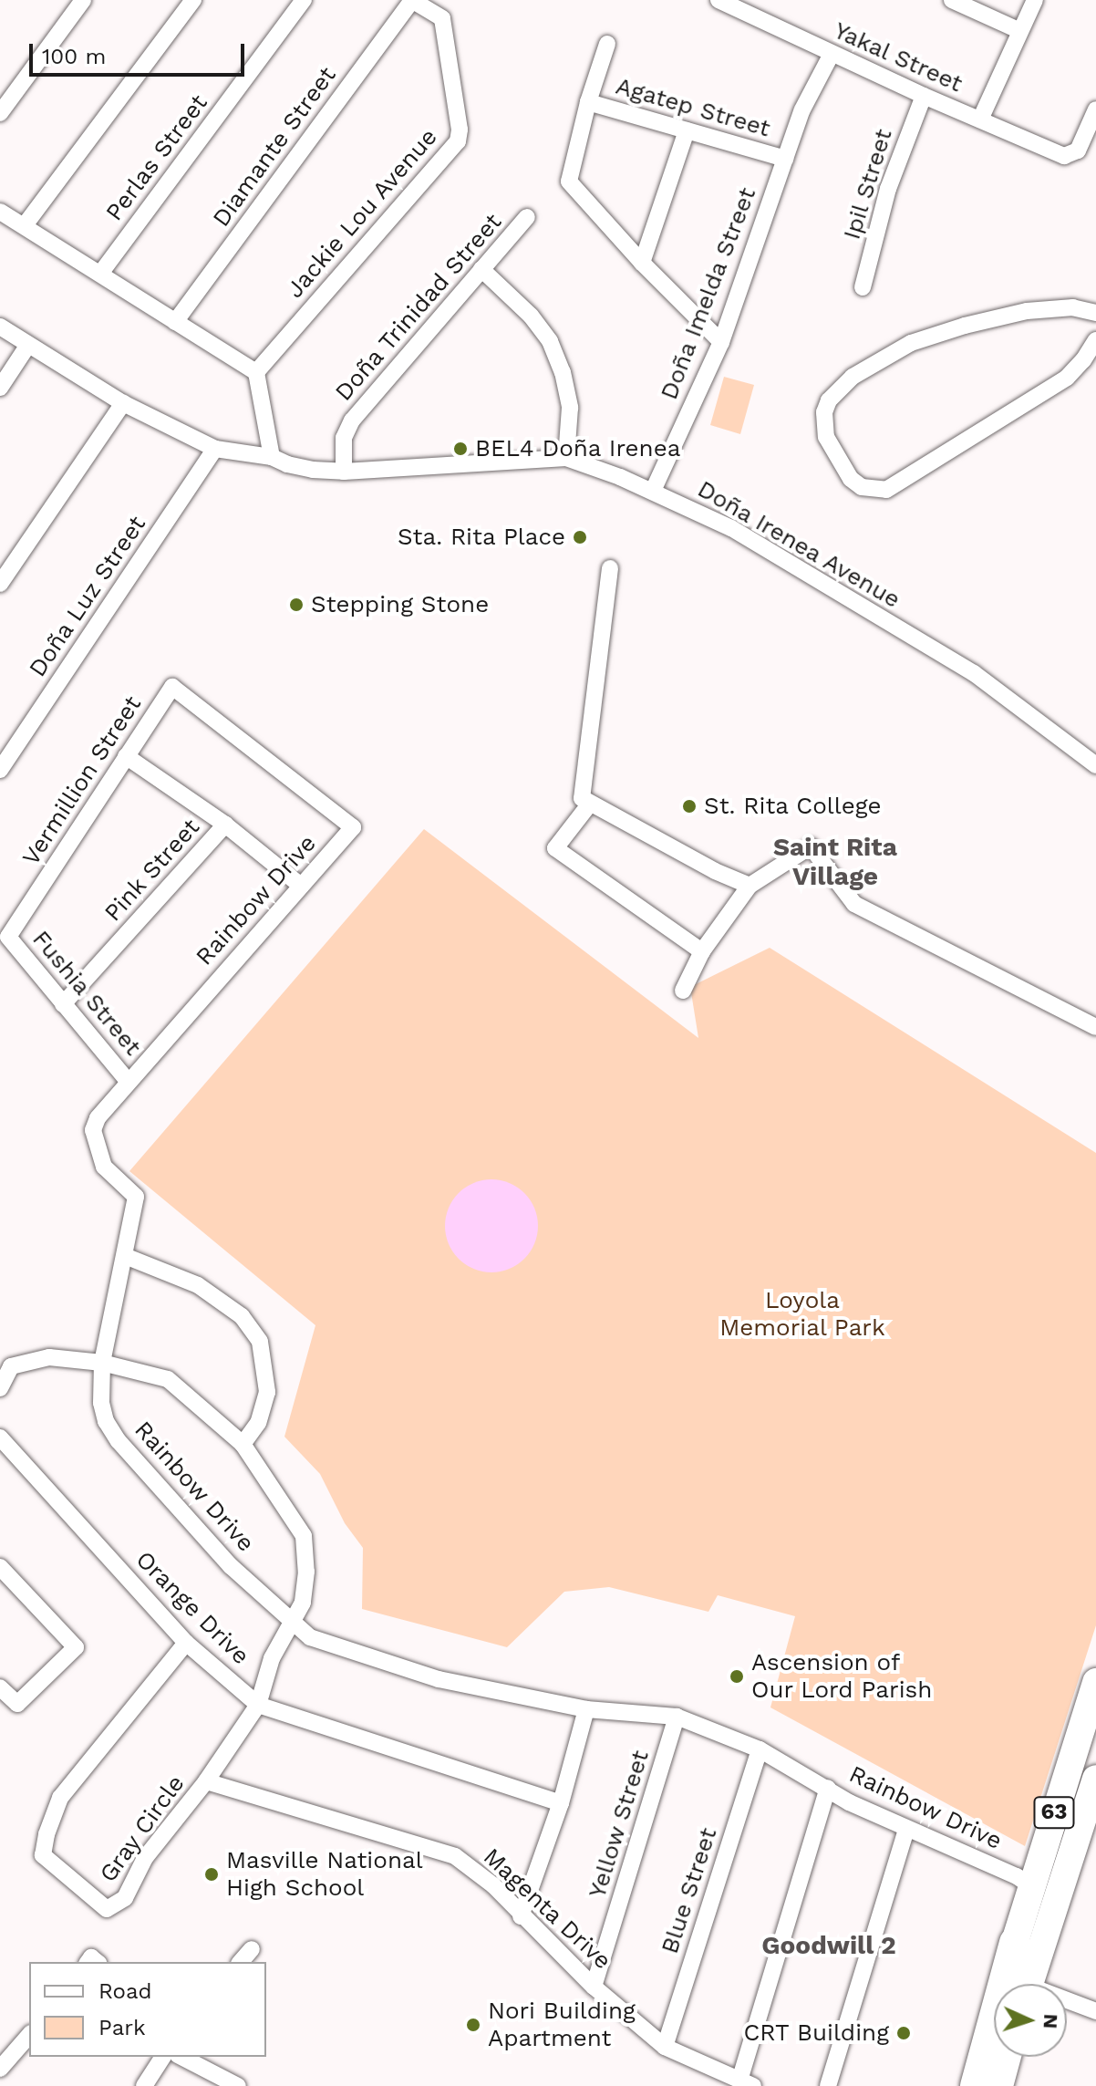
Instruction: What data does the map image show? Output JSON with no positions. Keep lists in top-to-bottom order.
{
  "streets": {
    "main road": ["63"],
    "street": [
      "Yakal Street",
      "Agatep Street",
      "Diamante Street",
      "Perlas Street",
      "Ipil Street",
      "Jackie Lou Avenue",
      "Doña Imelda Street",
      "Doña Trinidad Street",
      "Doña Irenea Avenue",
      "Doña Luz Street",
      "Vermillion Street",
      "Pink Street",
      "Rainbow Drive",
      "Fushia Street",
      "Orange Drive",
      "Yellow Street",
      "Gray Circle",
      "Blue Street",
      "Magenta Drive"
    ]
  },
  "crossings": [
    ["Yakal Street", "Ipil Street"],
    ["Yakal Street", "Doña Imelda Street"],
    ["Agatep Street", "Doña Imelda Street"],
    ["Diamante Street", "Jackie Lou Avenue"],
    ["Doña Imelda Street", "Doña Irenea Avenue"],
    ["Doña Trinidad Street", "Doña Irenea Avenue"],
    ["Doña Irenea Avenue", "Doña Luz Street"],
    ["Vermillion Street", "Pink Street"],
    ["Vermillion Street", "Rainbow Drive"],
    ["Vermillion Street", "Fushia Street"],
    ["Pink Street", "Fushia Street"],
    ["Rainbow Drive", "Fushia Street"],
    ["Rainbow Drive", "63"],
    ["Rainbow Drive", "Yellow Street"],
    ["Rainbow Drive", "Gray Circle"],
    ["Rainbow Drive", "Blue Street"],
    ["Orange Drive", "Gray Circle"],
    ["Yellow Street", "Magenta Drive"],
    ["Gray Circle", "Magenta Drive"],
    ["Blue Street", "Magenta Drive"]
  ],
  "districts": ["Saint Rita Village", "Goodwill 2"],
  "parks": ["Loyola Memorial Park"],
  "places": [
    "BEL4 Doña Irenea",
    "Sta. Rita Place",
    "Stepping Stone",
    "St. Rita College",
    "Ascension of Our Lord Parish",
    "Masville National High School",
    "Nori Building Apartment",
    "CRT Building"
  ],
  "legend": ["Road", "Park"],
  "scale_bar": "100 m",
  "north": "right"
}
